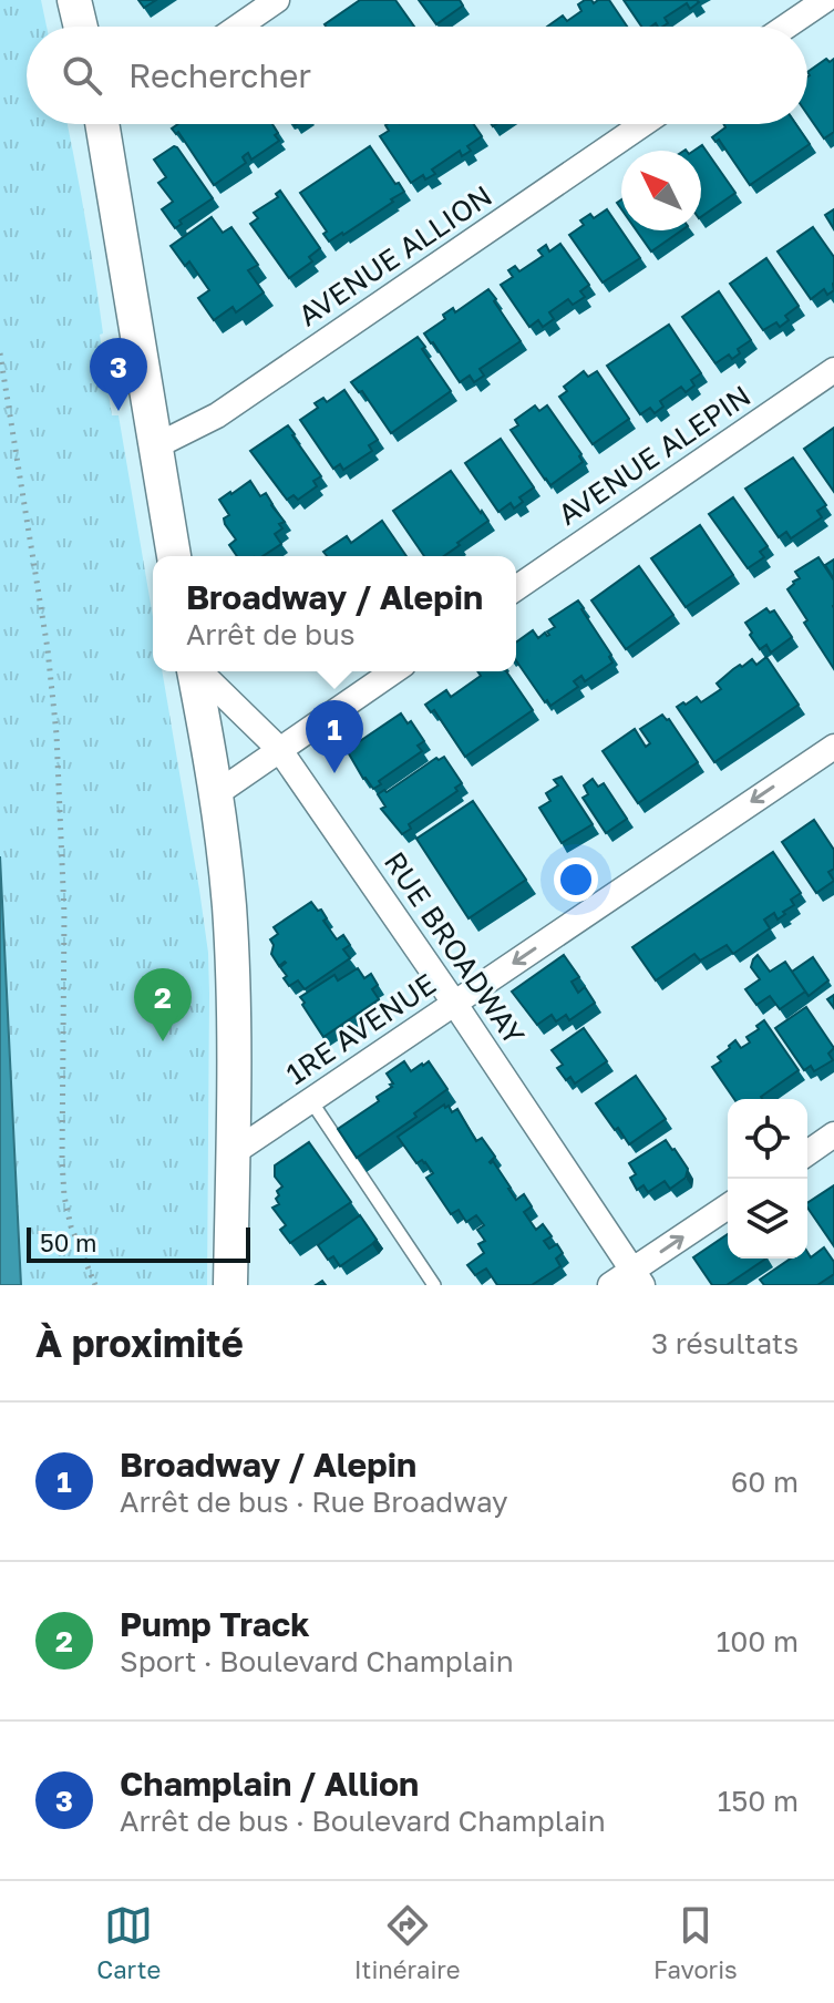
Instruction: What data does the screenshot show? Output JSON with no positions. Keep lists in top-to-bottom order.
{
  "streets": {
    "street": [
      "AVENUE ALLION",
      "AVENUE ALEPIN",
      "RUE BROADWAY",
      "1RE AVENUE"
    ]
  },
  "crossings": [
    ["RUE BROADWAY", "1RE AVENUE"]
  ],
  "one_way": ["1RE AVENUE"],
  "scale_bar": "50 m",
  "north": "top left",
  "page": {
    "search": "Rechercher",
    "pins": ["3", "1", "2"],
    "popup": ["Broadway / Alepin", "Arrêt de bus"],
    "scale": "50 m",
    "heading": ["À proximité", "3 résultats"],
    "list": [
      {
        "mark": "1",
        "name": "Broadway / Alepin",
        "note": "Arrêt de bus · Rue Broadway",
        "value": "60 m"
      },
      {
        "mark": "2",
        "name": "Pump Track",
        "note": "Sport · Boulevard Champlain",
        "value": "100 m"
      },
      {
        "mark": "3",
        "name": "Champlain / Allion",
        "note": "Arrêt de bus · Boulevard Champlain",
        "value": "150 m"
      }
    ],
    "nav": ["Carte", "Itinéraire", "Favoris"]
  }
}
